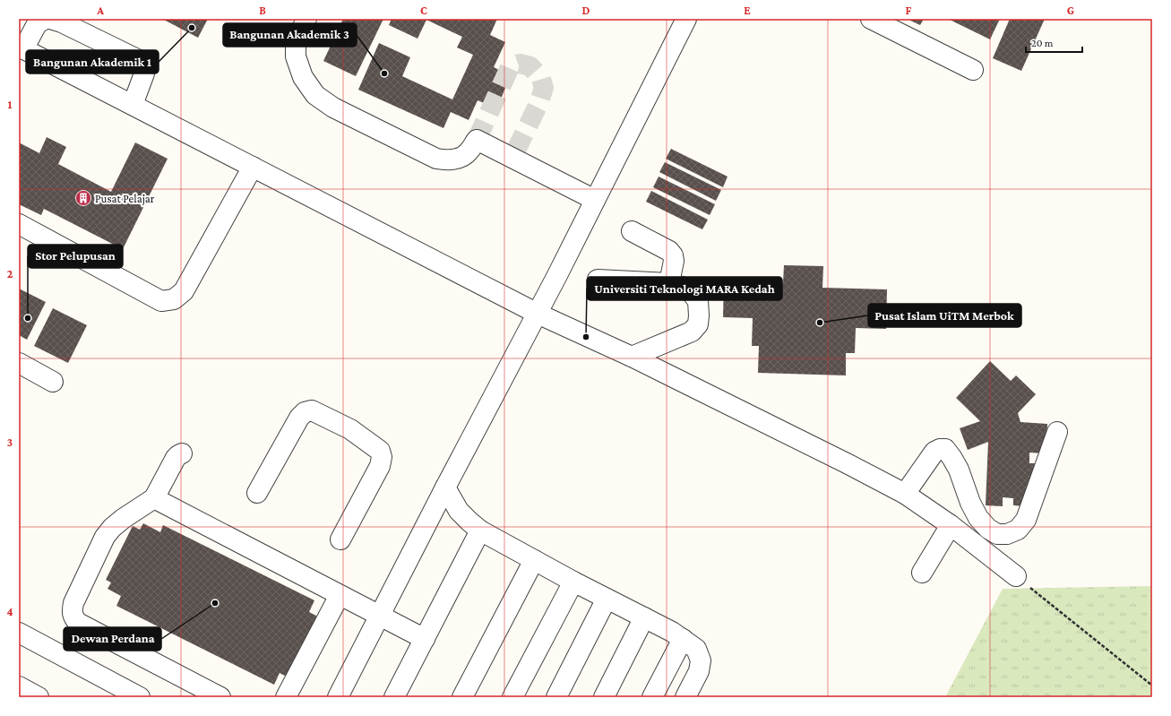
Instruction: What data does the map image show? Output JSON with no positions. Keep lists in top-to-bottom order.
{
  "places": {
    "other": [
      "Bangunan Akademik 1",
      "Bangunan Akademik 3",
      "Stor Pelupusan",
      "Pusat Islam UiTM Merbok",
      "Universiti Teknologi MARA Kedah",
      "Dewan Perdana"
    ],
    "building": ["Pusat Pelajar"]
  },
  "scale_bar": "20 m",
  "grid": {
    "columns": [
      "A",
      "B",
      "C",
      "D",
      "E",
      "F",
      "G"
    ],
    "rows": [
      "1",
      "2",
      "3",
      "4"
    ]
  }
}
